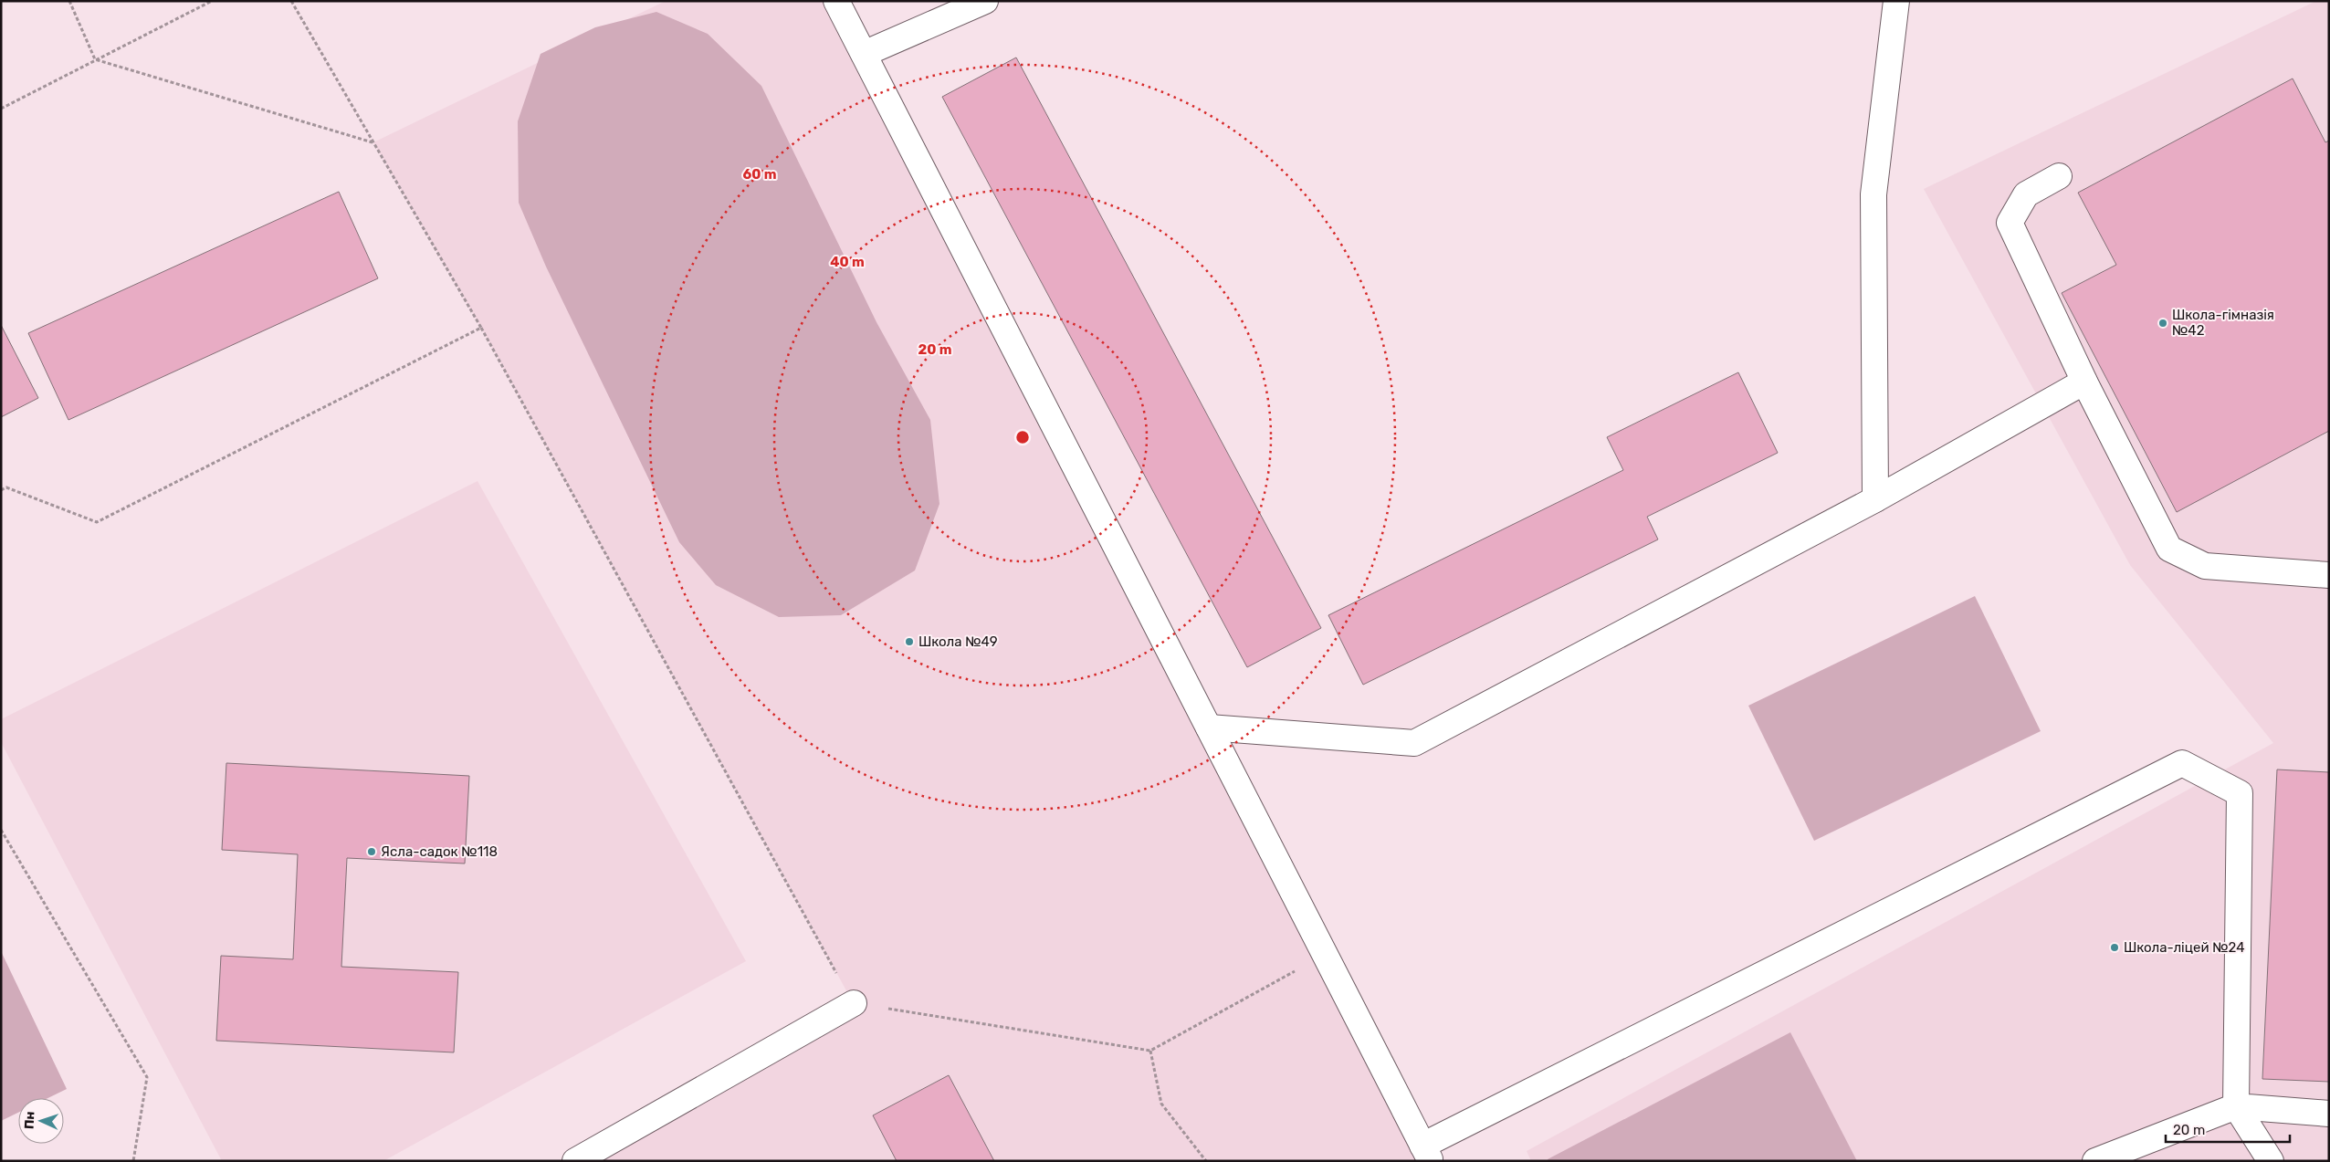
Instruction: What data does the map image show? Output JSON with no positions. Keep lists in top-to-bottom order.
{
  "places": [
    "Школа-гімназія №42",
    "Школа №49",
    "Ясла-садок №118",
    "Школа-ліцей №24"
  ],
  "scale_bar": "20 m",
  "north": "left",
  "rings": ["60 m", "40 m", "20 m"]
}
